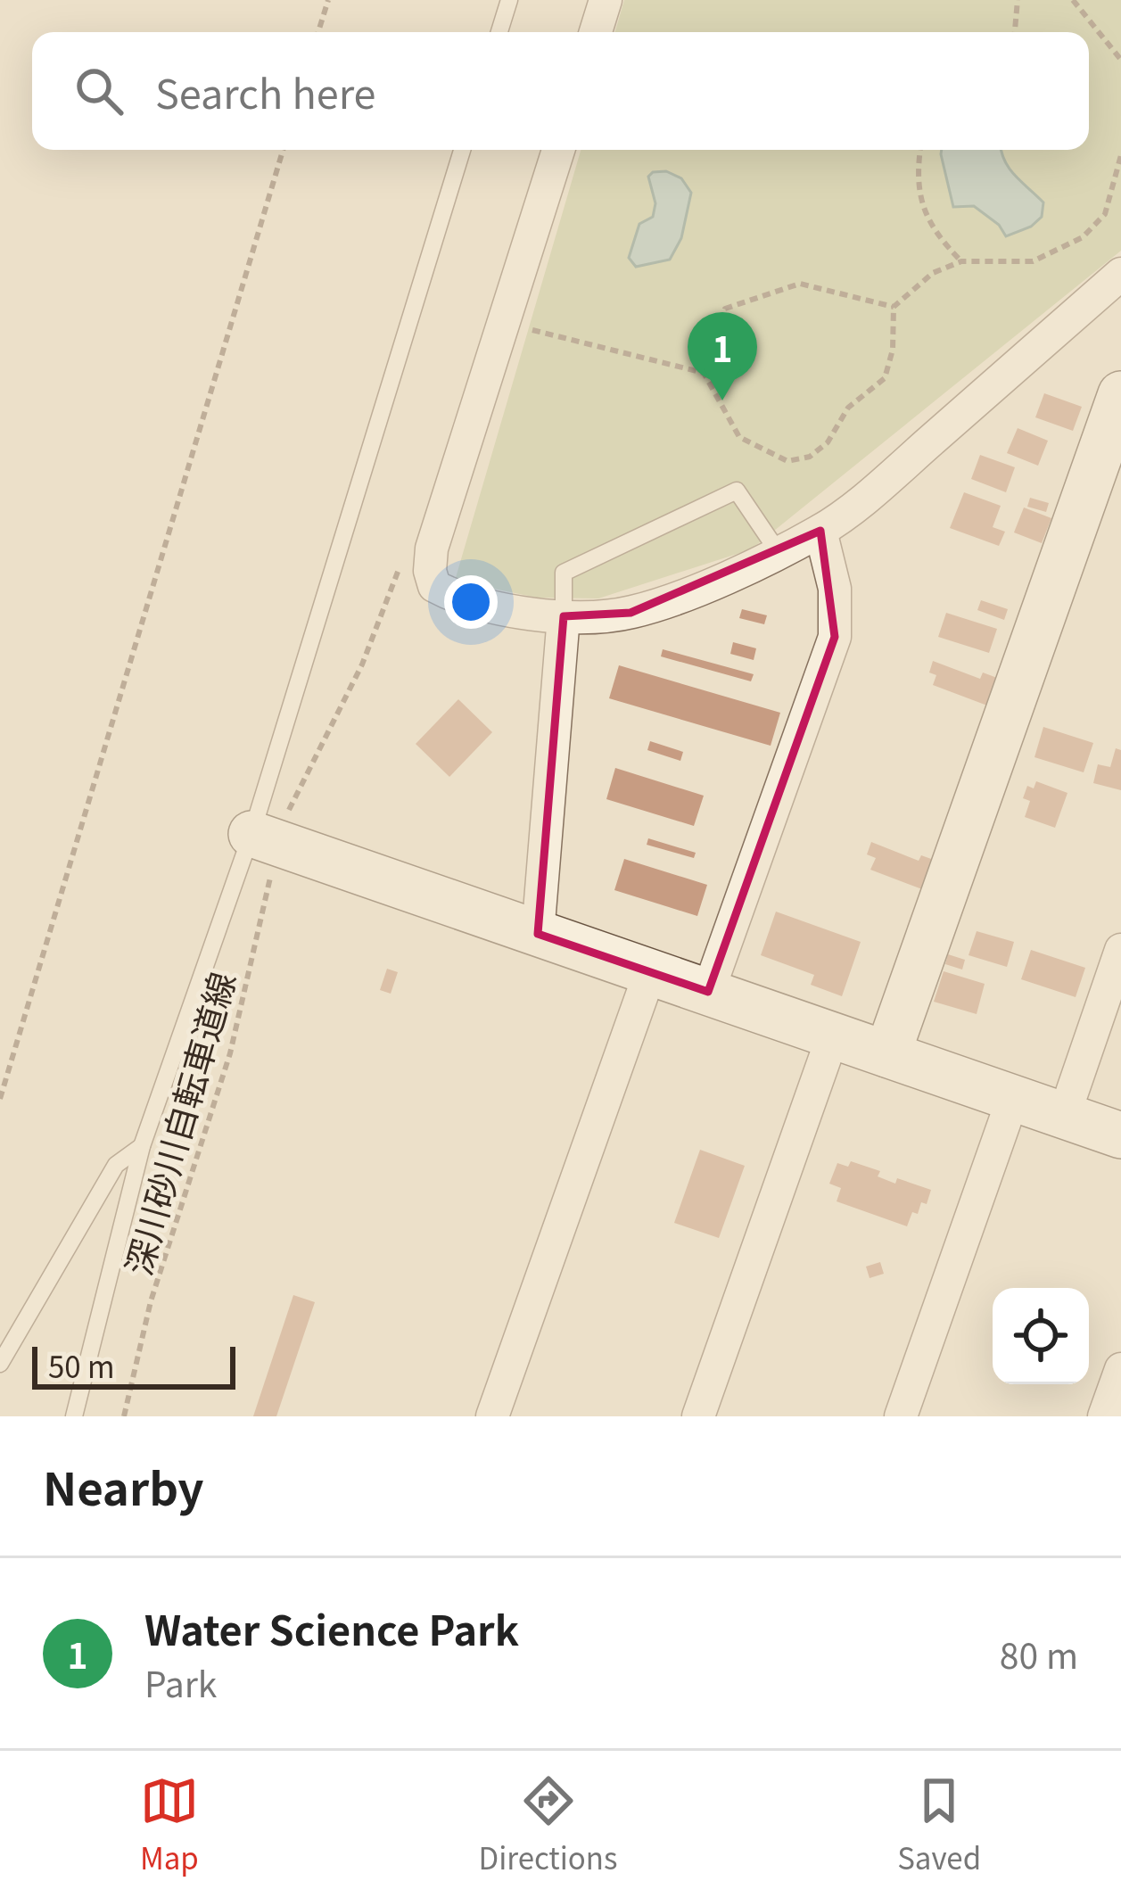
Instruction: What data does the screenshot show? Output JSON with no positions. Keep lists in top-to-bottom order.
{
  "streets": {
    "path": ["深川砂川自転車道線"]
  },
  "scale_bar": "50 m",
  "page": {
    "search": "Search here",
    "pins": "1",
    "scale": "50 m",
    "heading": "Nearby",
    "list": [
      {
        "mark": "1",
        "name": "Water Science Park",
        "note": "Park",
        "value": "80 m"
      }
    ],
    "nav": ["Map", "Directions", "Saved"]
  }
}
